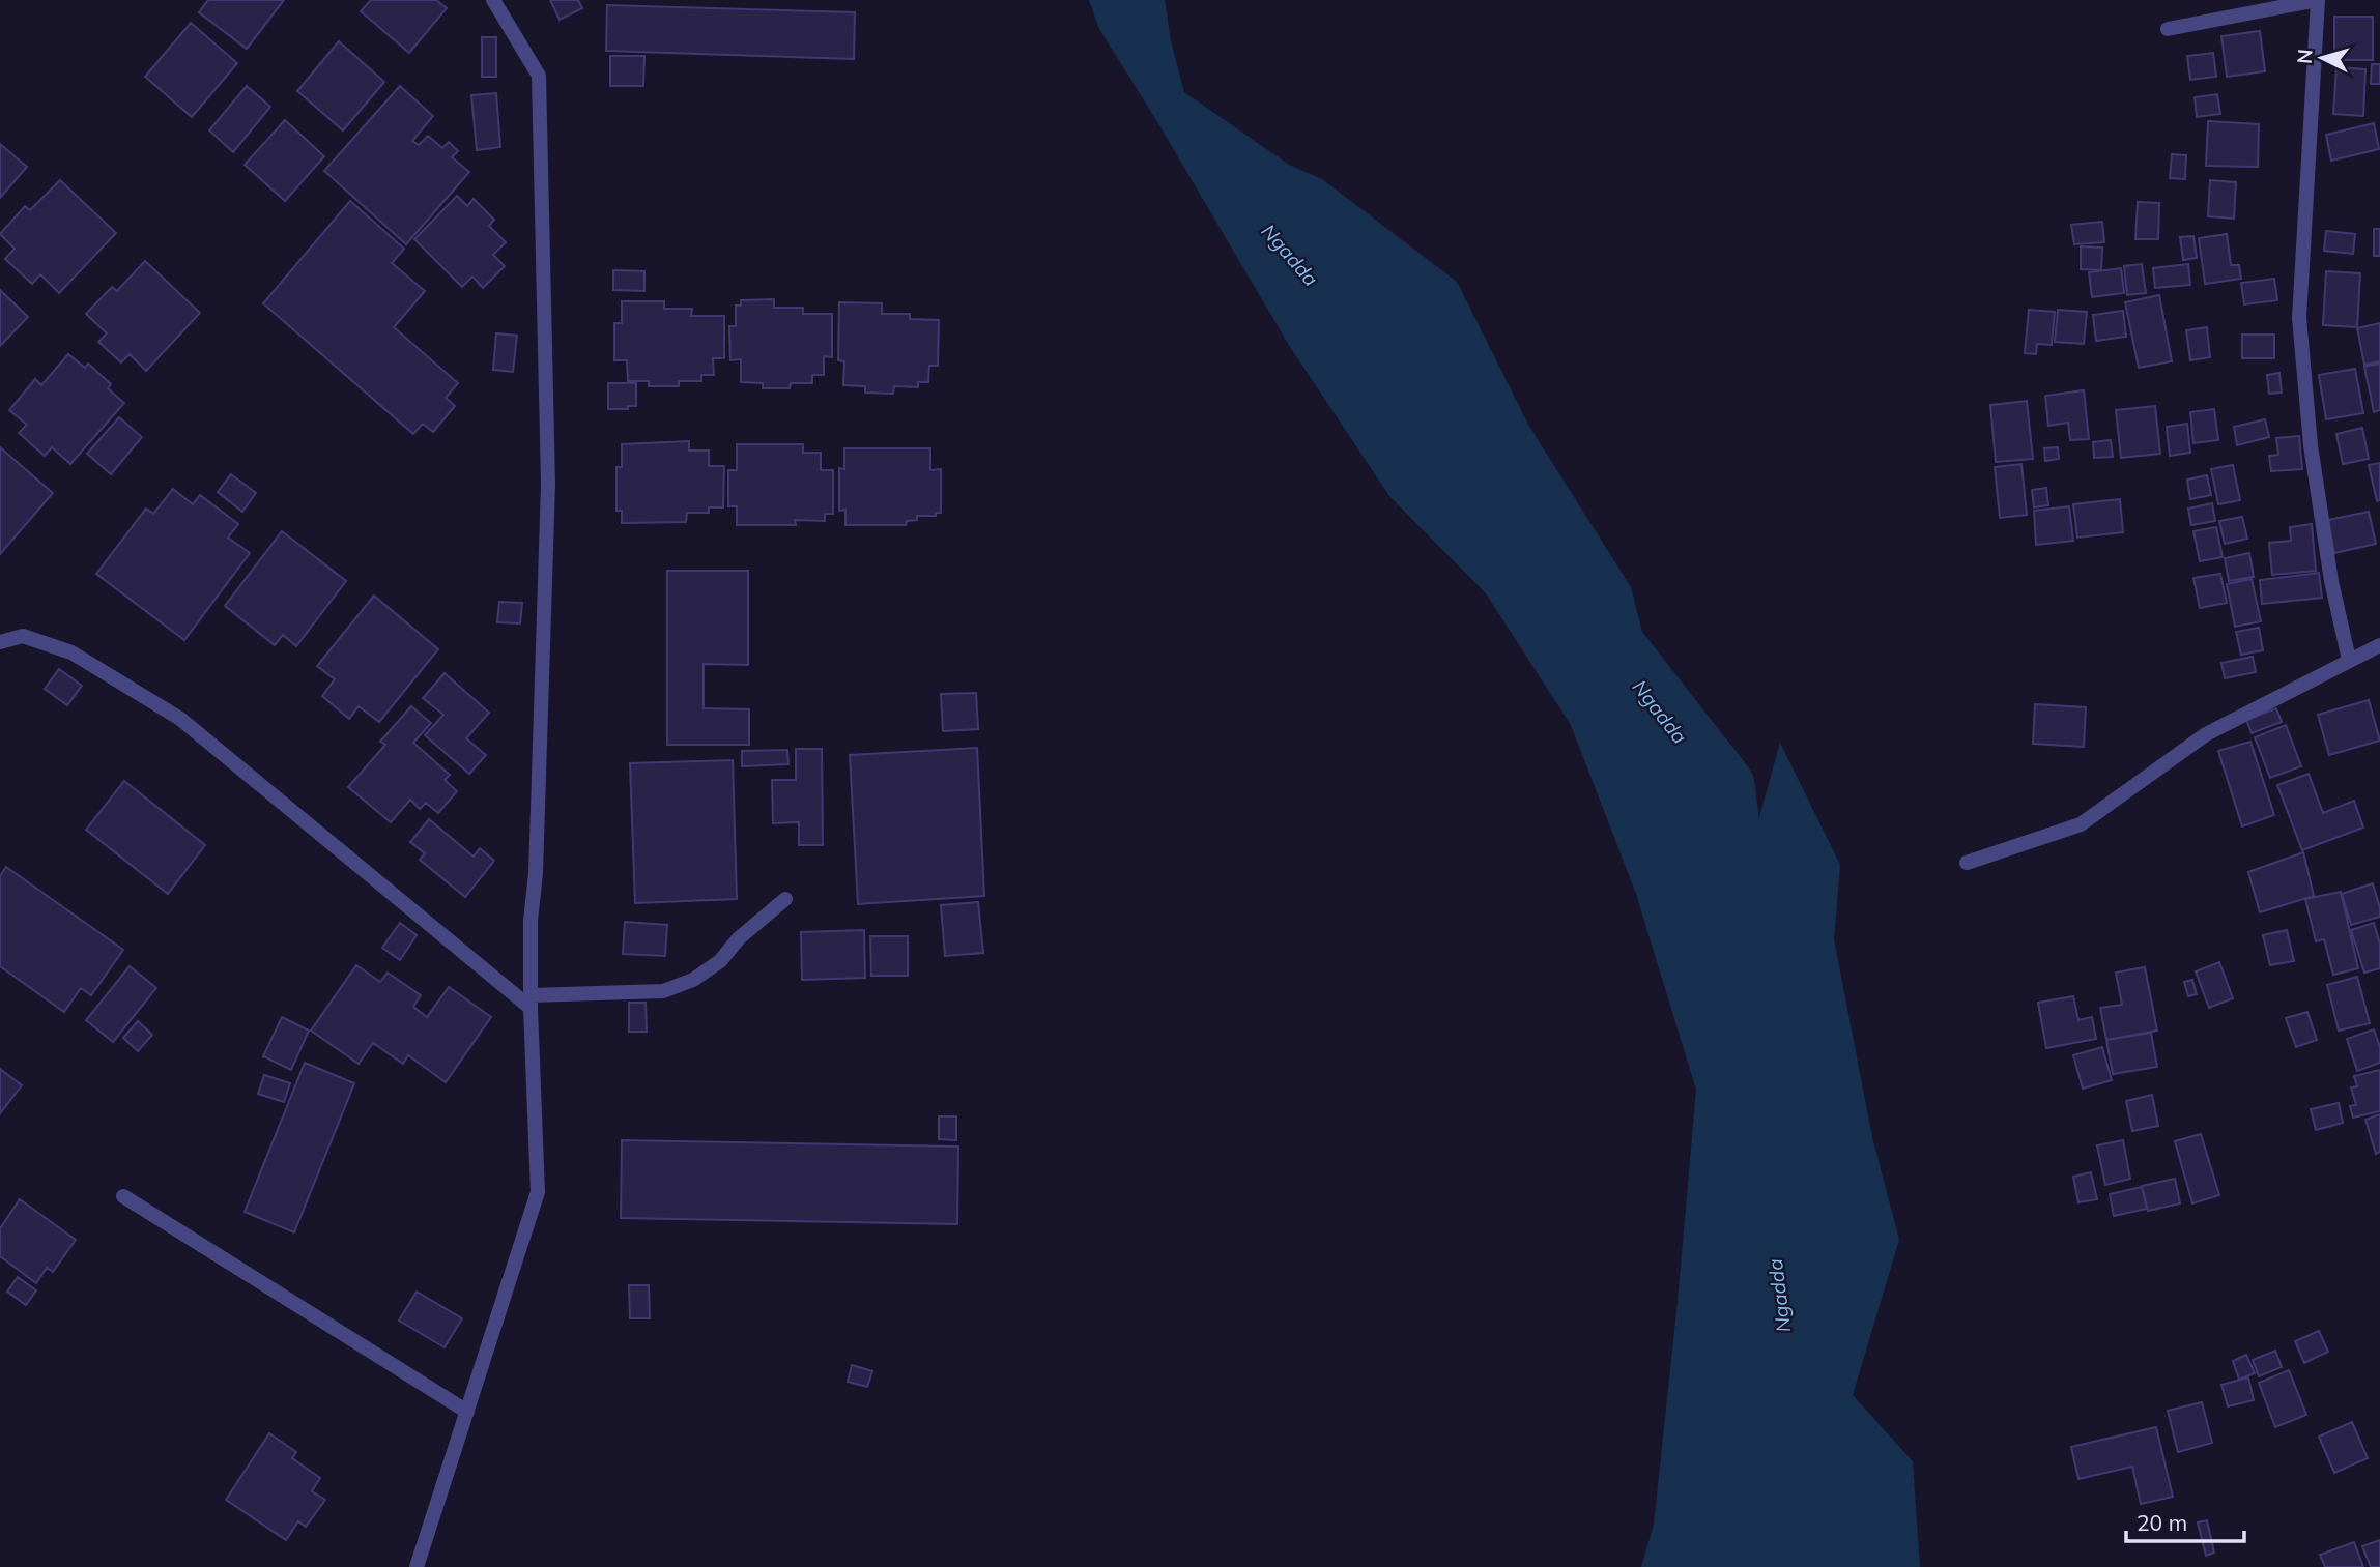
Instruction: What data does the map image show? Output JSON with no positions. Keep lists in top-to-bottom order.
{
  "water": ["Ngadda"],
  "scale_bar": "20 m",
  "north": "left"
}
